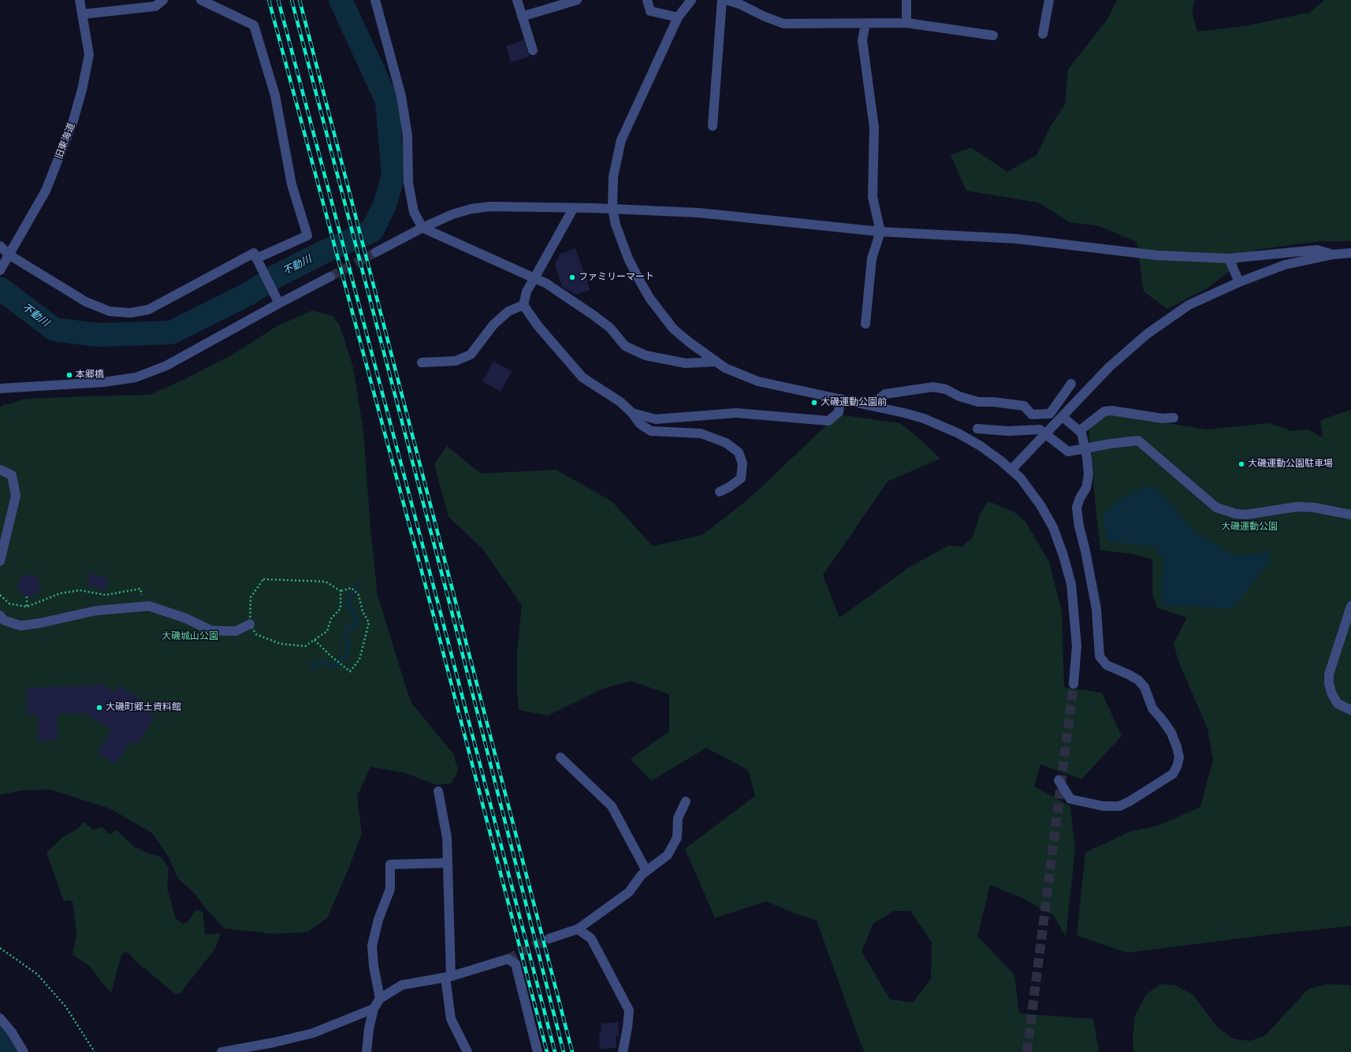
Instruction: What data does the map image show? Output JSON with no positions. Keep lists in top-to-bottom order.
{
  "streets": {
    "street": ["旧東海道"]
  },
  "water": ["不動川"],
  "parks": ["大磯運動公園", "大磯城山公園"],
  "places": [
    "ファミリーマート",
    "本郷橋",
    "大磯運動公園前",
    "大磯運動公園駐車場",
    "大磯町郷土資料館"
  ]
}
